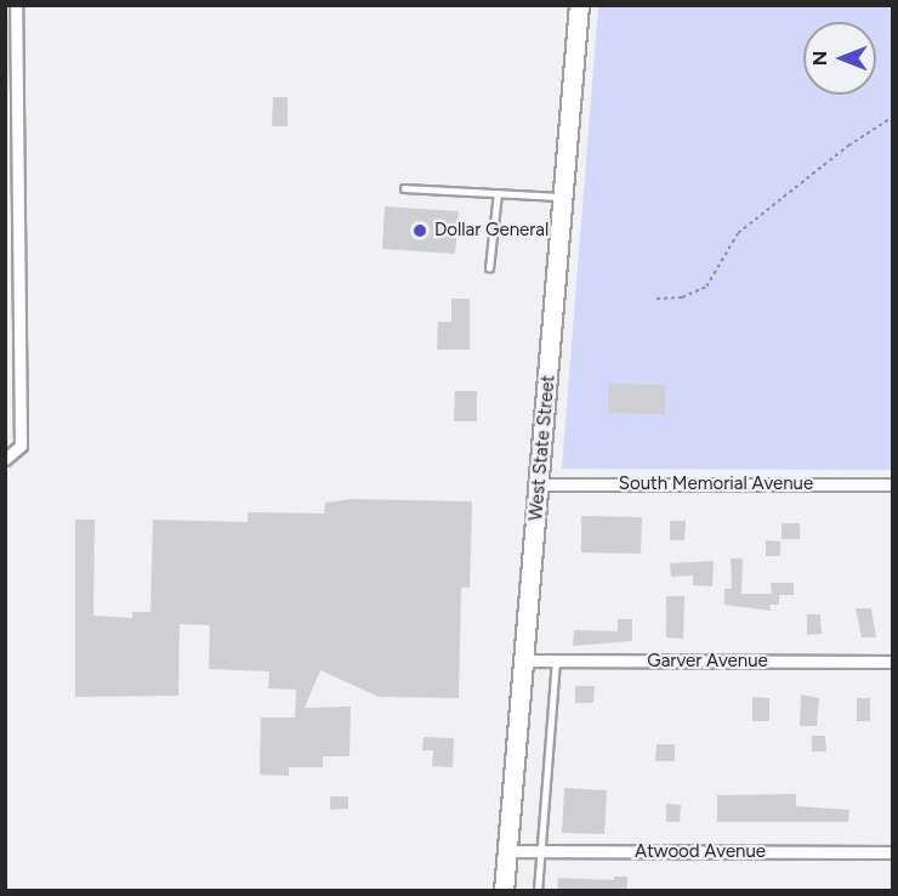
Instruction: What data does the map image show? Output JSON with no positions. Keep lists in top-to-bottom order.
{
  "streets": {
    "main road": ["West State Street"],
    "street": ["South Memorial Avenue", "Garver Avenue", "Atwood Avenue"]
  },
  "crossings": [
    ["West State Street", "South Memorial Avenue"],
    ["West State Street", "Garver Avenue"],
    ["West State Street", "Atwood Avenue"]
  ],
  "places": ["Dollar General"],
  "north": "left"
}
